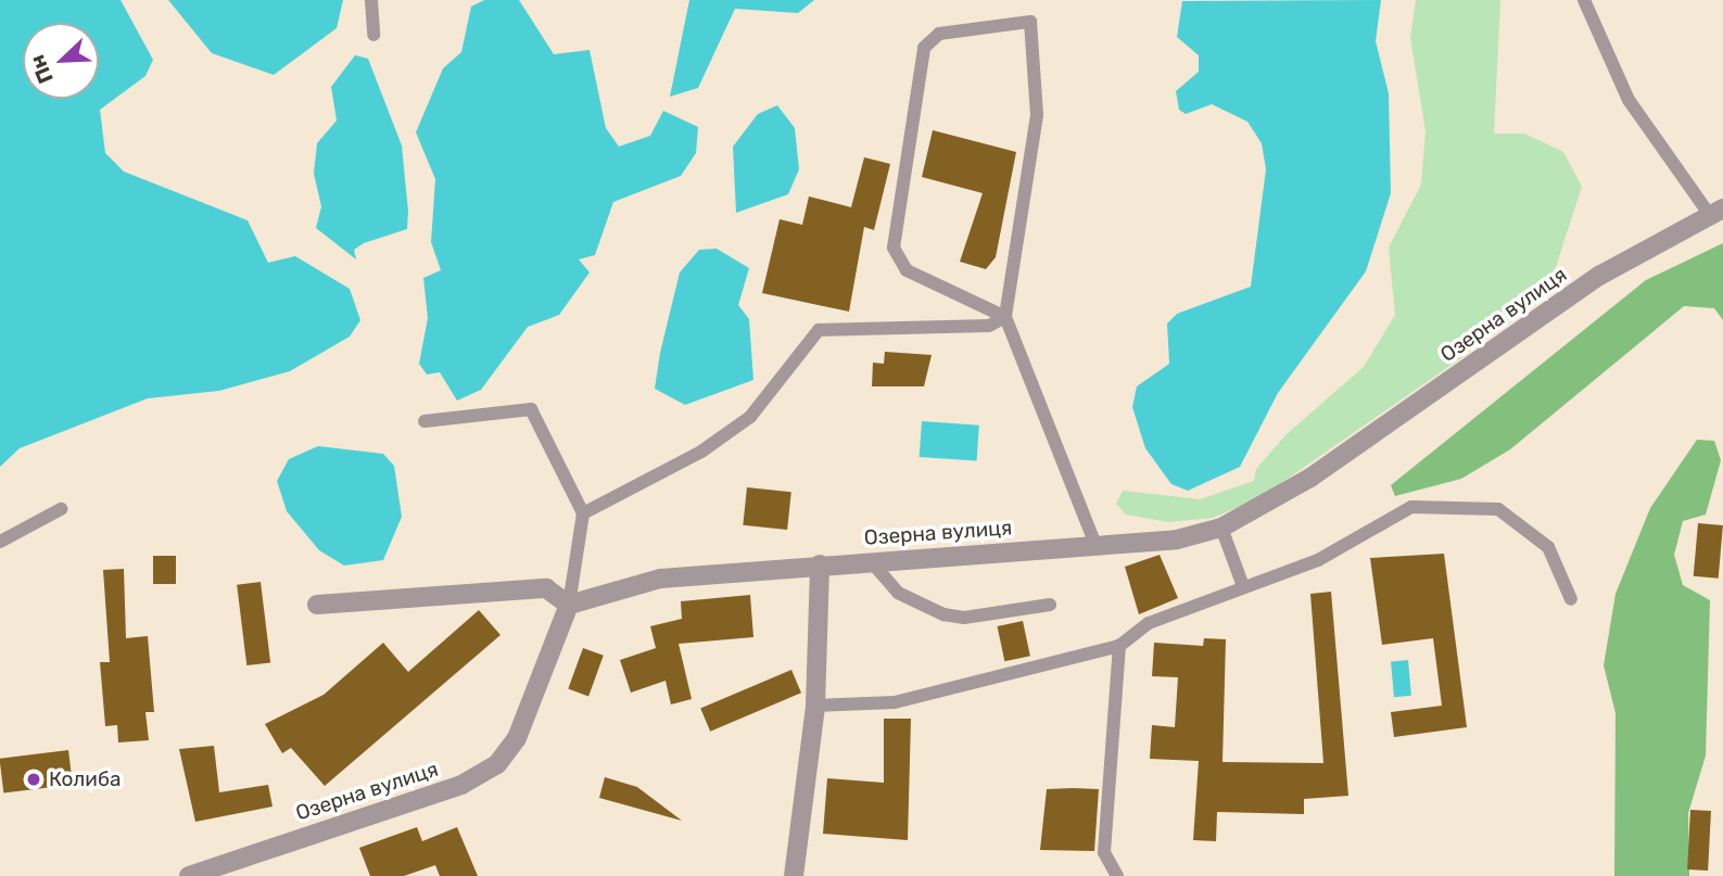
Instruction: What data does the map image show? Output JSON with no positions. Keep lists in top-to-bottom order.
{
  "streets": {
    "street": ["Озерна вулиця"]
  },
  "places": ["Колиба"],
  "north": "bottom left"
}
